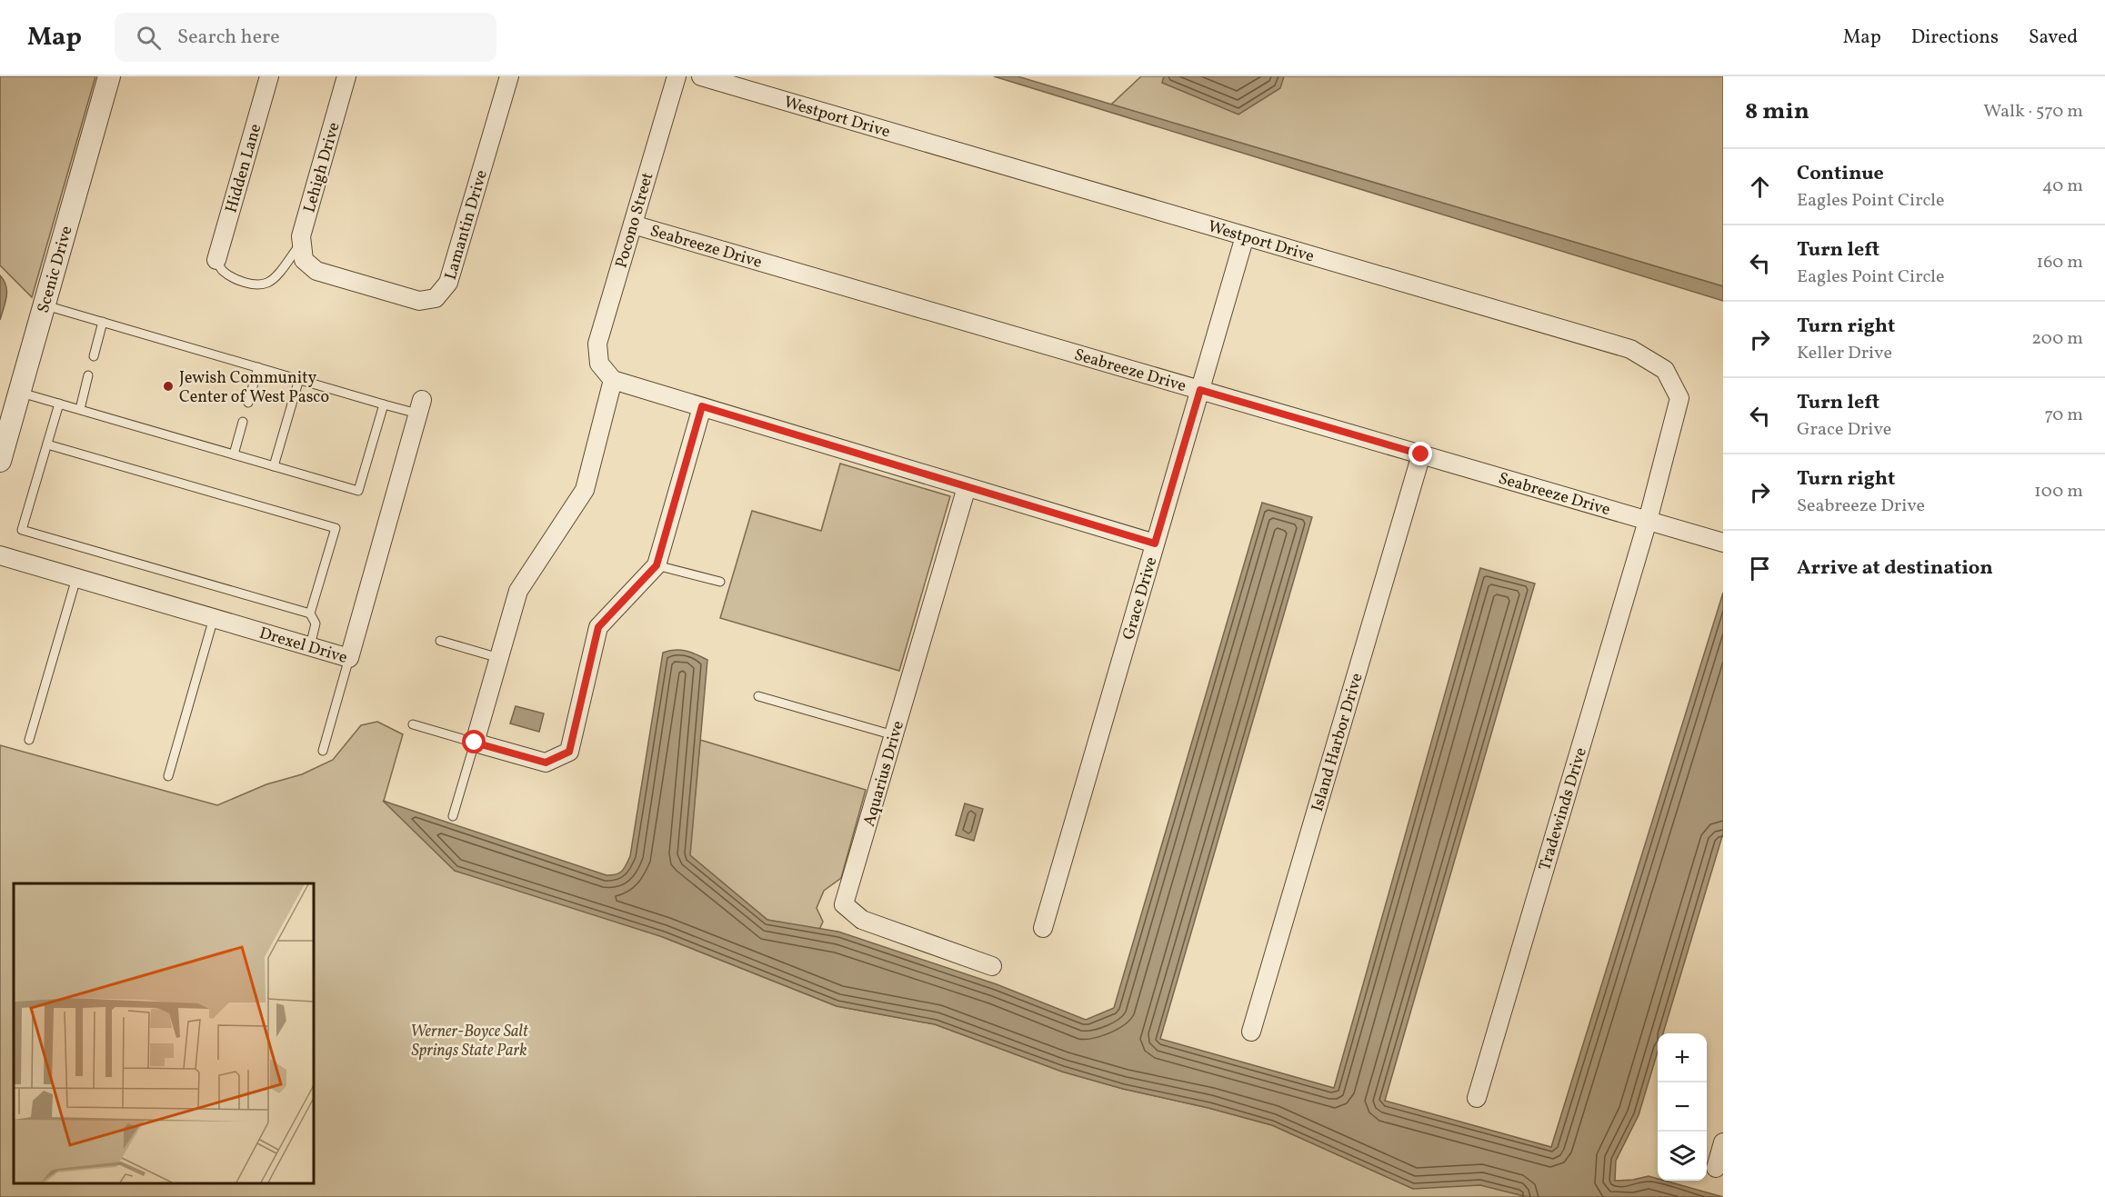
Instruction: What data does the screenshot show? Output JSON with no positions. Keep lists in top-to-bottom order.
{
  "streets": {
    "street": [
      "Westport Drive",
      "Lehigh Drive",
      "Hidden Lane",
      "Pocono Street",
      "Lamantin Drive",
      "Seabreeze Drive",
      "Scenic Drive",
      "Grace Drive",
      "Drexel Drive",
      "Island Harbor Drive",
      "Aquarius Drive",
      "Tradewinds Drive"
    ]
  },
  "crossings": [
    ["Westport Drive", "Seabreeze Drive"],
    ["Westport Drive", "Grace Drive"],
    ["Westport Drive", "Tradewinds Drive"],
    ["Lehigh Drive", "Lamantin Drive"],
    ["Pocono Street", "Seabreeze Drive"],
    ["Seabreeze Drive", "Grace Drive"],
    ["Seabreeze Drive", "Island Harbor Drive"],
    ["Seabreeze Drive", "Tradewinds Drive"]
  ],
  "parks": ["Werner-Boyce Salt Springs State Park"],
  "places": ["Jewish Community Center of West Pasco"],
  "page": {
    "header": "Map",
    "search": "Search here",
    "nav": ["Map", "Directions", "Saved"],
    "heading": ["8 min", "Walk · 570 m"],
    "list": [
      ["Continue", "Eagles Point Circle", "40 m"],
      ["Turn left", "Eagles Point Circle", "160 m"],
      ["Turn right", "Keller Drive", "200 m"],
      ["Turn left", "Grace Drive", "70 m"],
      ["Turn right", "Seabreeze Drive", "100 m"],
      "Arrive at destination"
    ],
    "map_buttons": ["+", "−"]
  }
}
